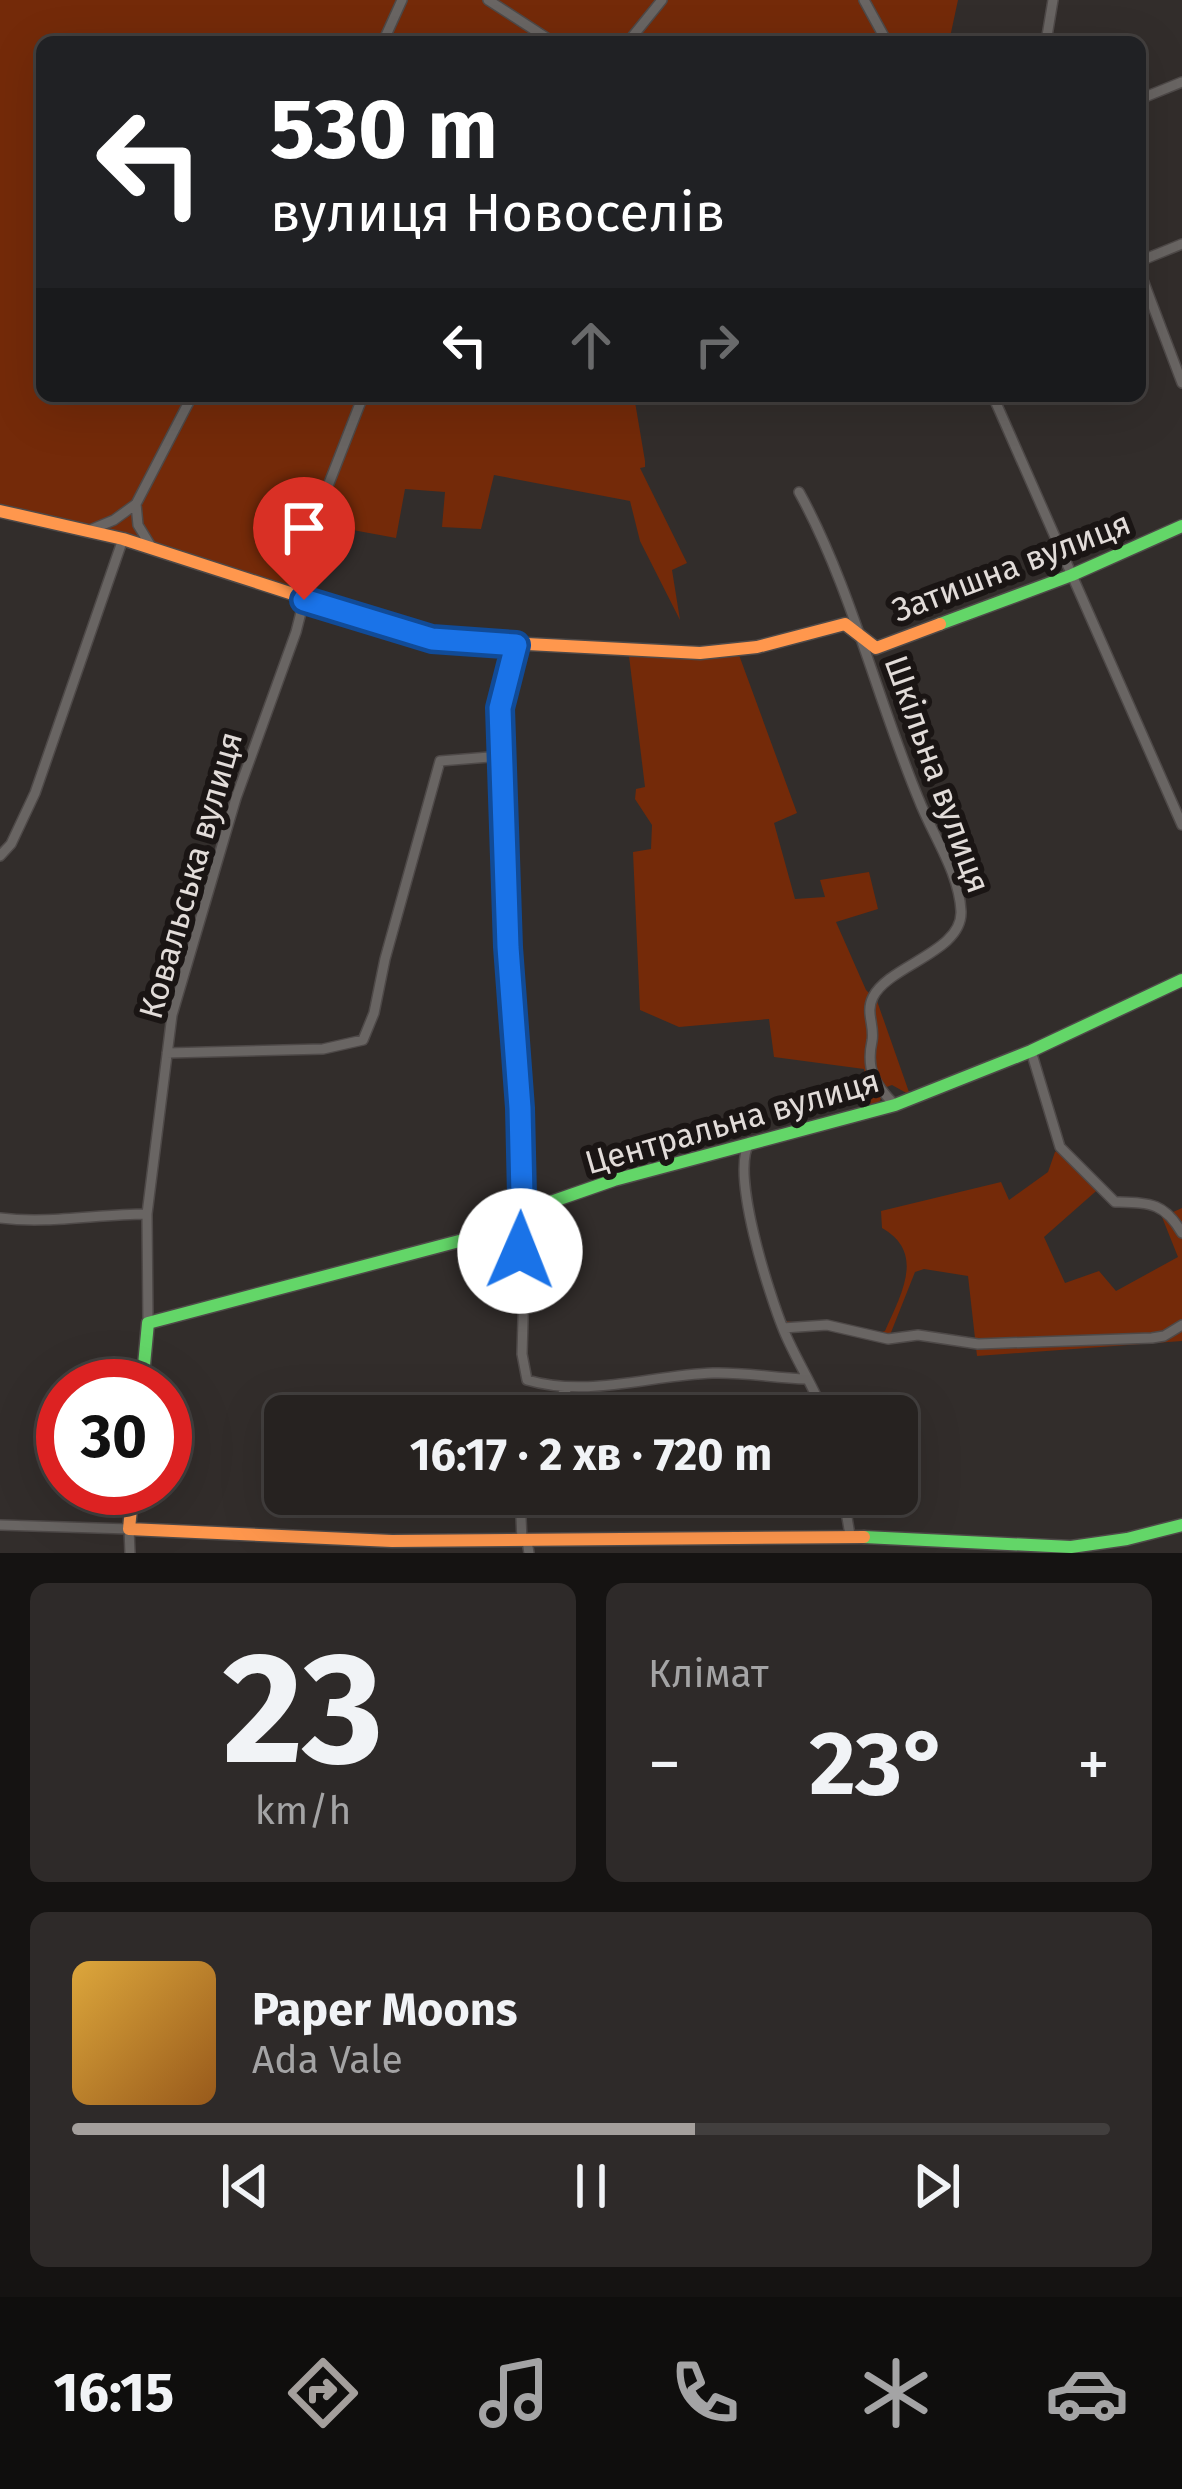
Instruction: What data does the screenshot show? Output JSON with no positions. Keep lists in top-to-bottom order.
{
  "streets": {
    "street": [
      "Затишна вулиця",
      "Шкільна вулиця",
      "Ковальська вулиця",
      "Центральна вулиця"
    ]
  },
  "crossings": [
    ["Затишна вулиця", "Шкільна вулиця"],
    ["Шкільна вулиця", "Центральна вулиця"],
    ["Ковальська вулиця", "Центральна вулиця"]
  ],
  "page": {
    "turn": ["530 m", "вулиця Новоселів"],
    "limit": "30",
    "trip": "16:17 · 2 хв · 720 m",
    "tile": [
      ["23", "km/h"],
      "Клімат"
    ],
    "heat": ["−", "23°", "+"],
    "song": ["Paper Moons", "Ada Vale"],
    "tabs": "16:15"
  }
}
